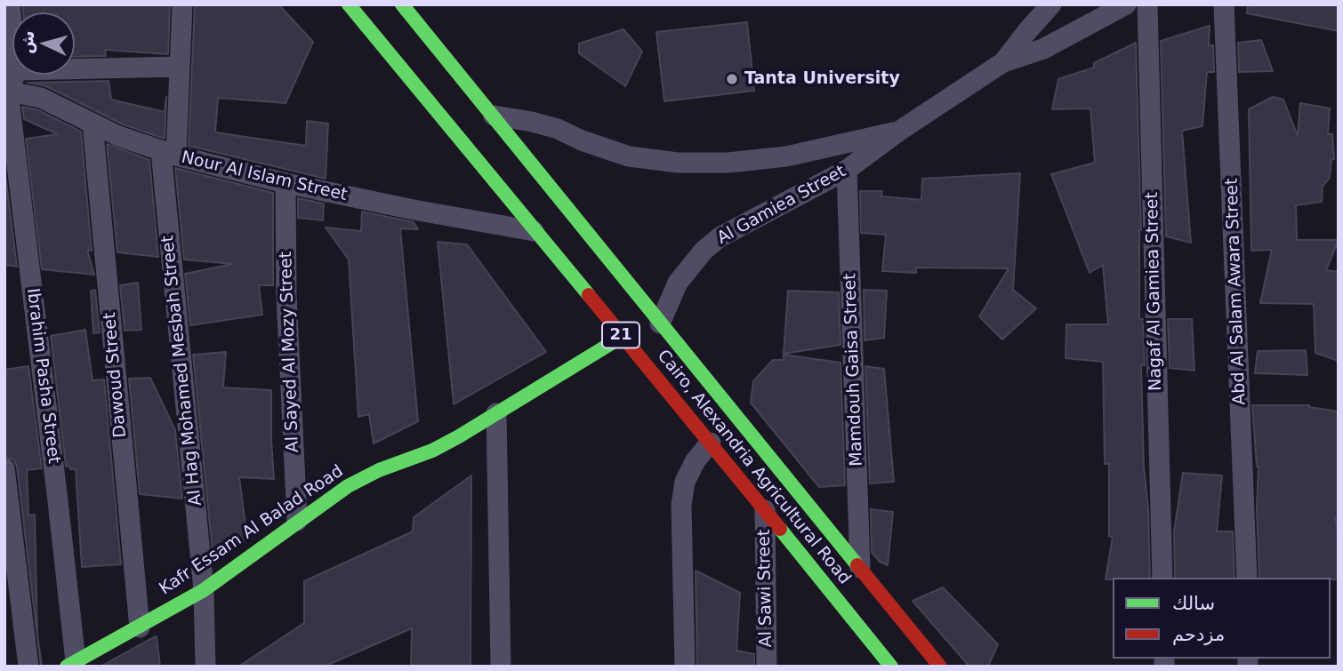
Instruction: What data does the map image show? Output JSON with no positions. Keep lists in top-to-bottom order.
{
  "streets": {
    "main road": ["21", "Cairo, Alexandria Agricultural Road", "Kafr Essam Al Balad Road"],
    "street": [
      "Nour Al Islam Street",
      "Al Gamiea Street",
      "Nagaf Al Gamiea Street",
      "Abd Al Salam Awara Street",
      "Al Sayed Al Mozy Street",
      "Mamdouh Gaisa Street",
      "Al Hag Mohamed Mesbah Street",
      "Dawoud Street",
      "Ibrahim Pasha Street",
      "Al Sawi Street"
    ]
  },
  "crossings": [
    ["Nour Al Islam Street", "Al Sayed Al Mozy Street"],
    ["Nour Al Islam Street", "Al Hag Mohamed Mesbah Street"],
    ["Nour Al Islam Street", "Dawoud Street"],
    ["Nour Al Islam Street", "Ibrahim Pasha Street"],
    ["Nour Al Islam Street", "Cairo, Alexandria Agricultural Road"],
    ["Al Gamiea Street", "Mamdouh Gaisa Street"],
    ["Al Gamiea Street", "Cairo, Alexandria Agricultural Road"],
    ["Al Sayed Al Mozy Street", "Kafr Essam Al Balad Road"],
    ["Mamdouh Gaisa Street", "Cairo, Alexandria Agricultural Road"],
    ["Al Hag Mohamed Mesbah Street", "Kafr Essam Al Balad Road"],
    ["Dawoud Street", "Kafr Essam Al Balad Road"],
    ["Ibrahim Pasha Street", "Kafr Essam Al Balad Road"],
    ["Cairo, Alexandria Agricultural Road", "Kafr Essam Al Balad Road"],
    ["Cairo, Alexandria Agricultural Road", "Al Sawi Street"]
  ],
  "places": ["Tanta University"],
  "legend": ["سالك", "مزدحم"],
  "north": "left"
}
